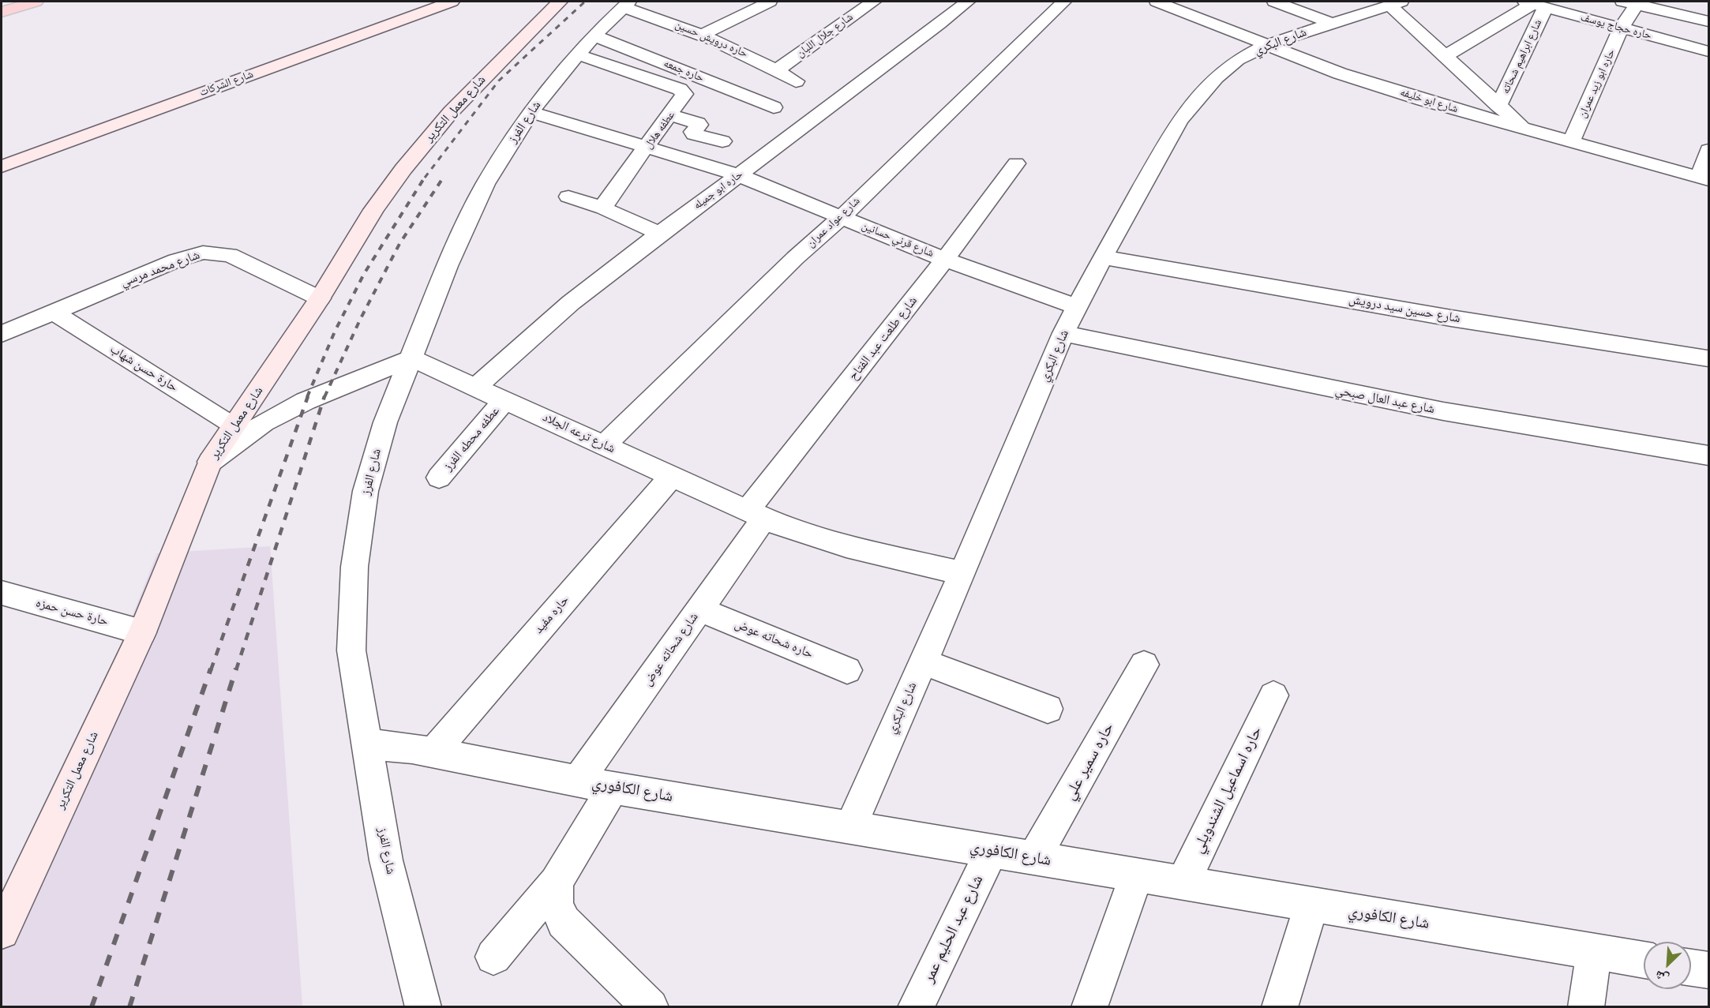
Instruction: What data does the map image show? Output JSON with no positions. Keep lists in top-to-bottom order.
{
  "streets": {
    "street": [
      "حاره حجاج يوسف",
      "شارع جلال اللبان",
      "حاره درويش حسين",
      "شارع البكري",
      "شارع ابراهيم شحاته",
      "حاره جمعه",
      "شارع الشركات",
      "حاره ابو زيد عمران",
      "شارع ابو خليفه",
      "شارع معمل التكرير",
      "شارع الفرز",
      "عطفه هلال",
      "حاره ابو جميله",
      "شارع عواد عمران",
      "شارع قرني حسانين",
      "شارع محمد مرسي",
      "شارع حسين سيد درويش",
      "شارع طلعت عبد الفتاح",
      "حارة حسن شهاب",
      "شارع عبد العال صبحي",
      "شارع ترعه الجلاد",
      "عطفه محطه الفرز",
      "حارة حسن حمزه",
      "حاره مفيد",
      "حاره شحاته عوض",
      "شارع شحاته عوض",
      "حاره سمير علي",
      "شارع الكافوري",
      "حاره اسماعيل الشندويلي",
      "شارع عبد الحليم عمر"
    ]
  },
  "crossings": [
    ["حاره حجاج يوسف", "شارع ابراهيم شحاته"],
    ["حاره حجاج يوسف", "حاره ابو زيد عمران"],
    ["شارع جلال اللبان", "حاره درويش حسين"],
    ["حاره درويش حسين", "شارع الفرز"],
    ["شارع البكري", "شارع ابو خليفه"],
    ["شارع البكري", "شارع قرني حسانين"],
    ["شارع البكري", "شارع حسين سيد درويش"],
    ["شارع البكري", "شارع عبد العال صبحي"],
    ["شارع البكري", "شارع ترعه الجلاد"],
    ["شارع البكري", "شارع الكافوري"],
    ["حاره جمعه", "شارع الفرز"],
    ["حاره جمعه", "عطفه هلال"],
    ["حاره ابو زيد عمران", "شارع ابو خليفه"],
    ["شارع معمل التكرير", "شارع محمد مرسي"],
    ["شارع معمل التكرير", "حارة حسن شهاب"],
    ["شارع معمل التكرير", "حارة حسن حمزه"],
    ["شارع الفرز", "عطفه هلال"],
    ["شارع الفرز", "شارع قرني حسانين"],
    ["شارع الفرز", "شارع ترعه الجلاد"],
    ["شارع الفرز", "شارع الكافوري"],
    ["عطفه هلال", "شارع قرني حسانين"],
    ["حاره ابو جميله", "شارع قرني حسانين"],
    ["حاره ابو جميله", "شارع ترعه الجلاد"],
    ["شارع عواد عمران", "شارع قرني حسانين"],
    ["شارع عواد عمران", "شارع ترعه الجلاد"],
    ["شارع قرني حسانين", "شارع طلعت عبد الفتاح"],
    ["شارع محمد مرسي", "حارة حسن شهاب"],
    ["شارع طلعت عبد الفتاح", "شارع ترعه الجلاد"],
    ["شارع طلعت عبد الفتاح", "شارع شحاته عوض"],
    ["شارع ترعه الجلاد", "عطفه محطه الفرز"],
    ["شارع ترعه الجلاد", "حاره مفيد"],
    ["شارع ترعه الجلاد", "شارع شحاته عوض"],
    ["حاره مفيد", "شارع الكافوري"],
    ["حاره شحاته عوض", "شارع شحاته عوض"],
    ["شارع شحاته عوض", "شارع الكافوري"],
    ["حاره سمير علي", "شارع الكافوري"],
    ["شارع الكافوري", "حاره اسماعيل الشندويلي"],
    ["شارع الكافوري", "شارع عبد الحليم عمر"]
  ],
  "north": "bottom left"
}
